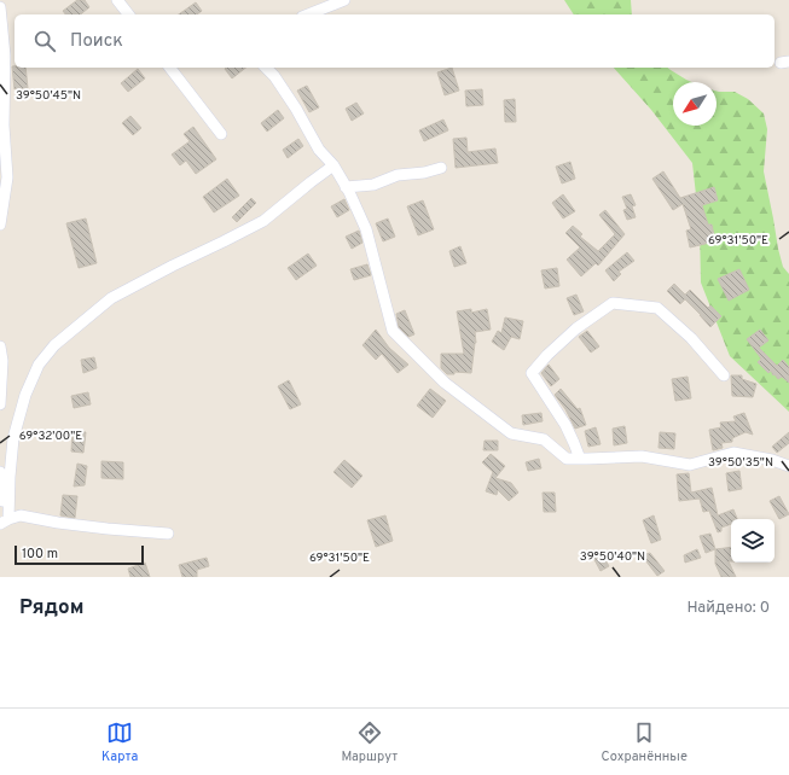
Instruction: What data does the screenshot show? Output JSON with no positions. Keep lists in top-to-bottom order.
{
  "scale_bar": "100 m",
  "north": "bottom left",
  "page": {
    "search": "Поиск",
    "scale": "100 m",
    "heading": ["Рядом", "Найдено: 0"],
    "nav": ["Карта", "Маршрут", "Сохранённые"]
  },
  "coordinates": [
    "39°50'45\"N",
    "69°31'50\"E",
    "69°32'00\"E",
    "39°50'35\"N",
    "39°50'40\"N"
  ]
}
